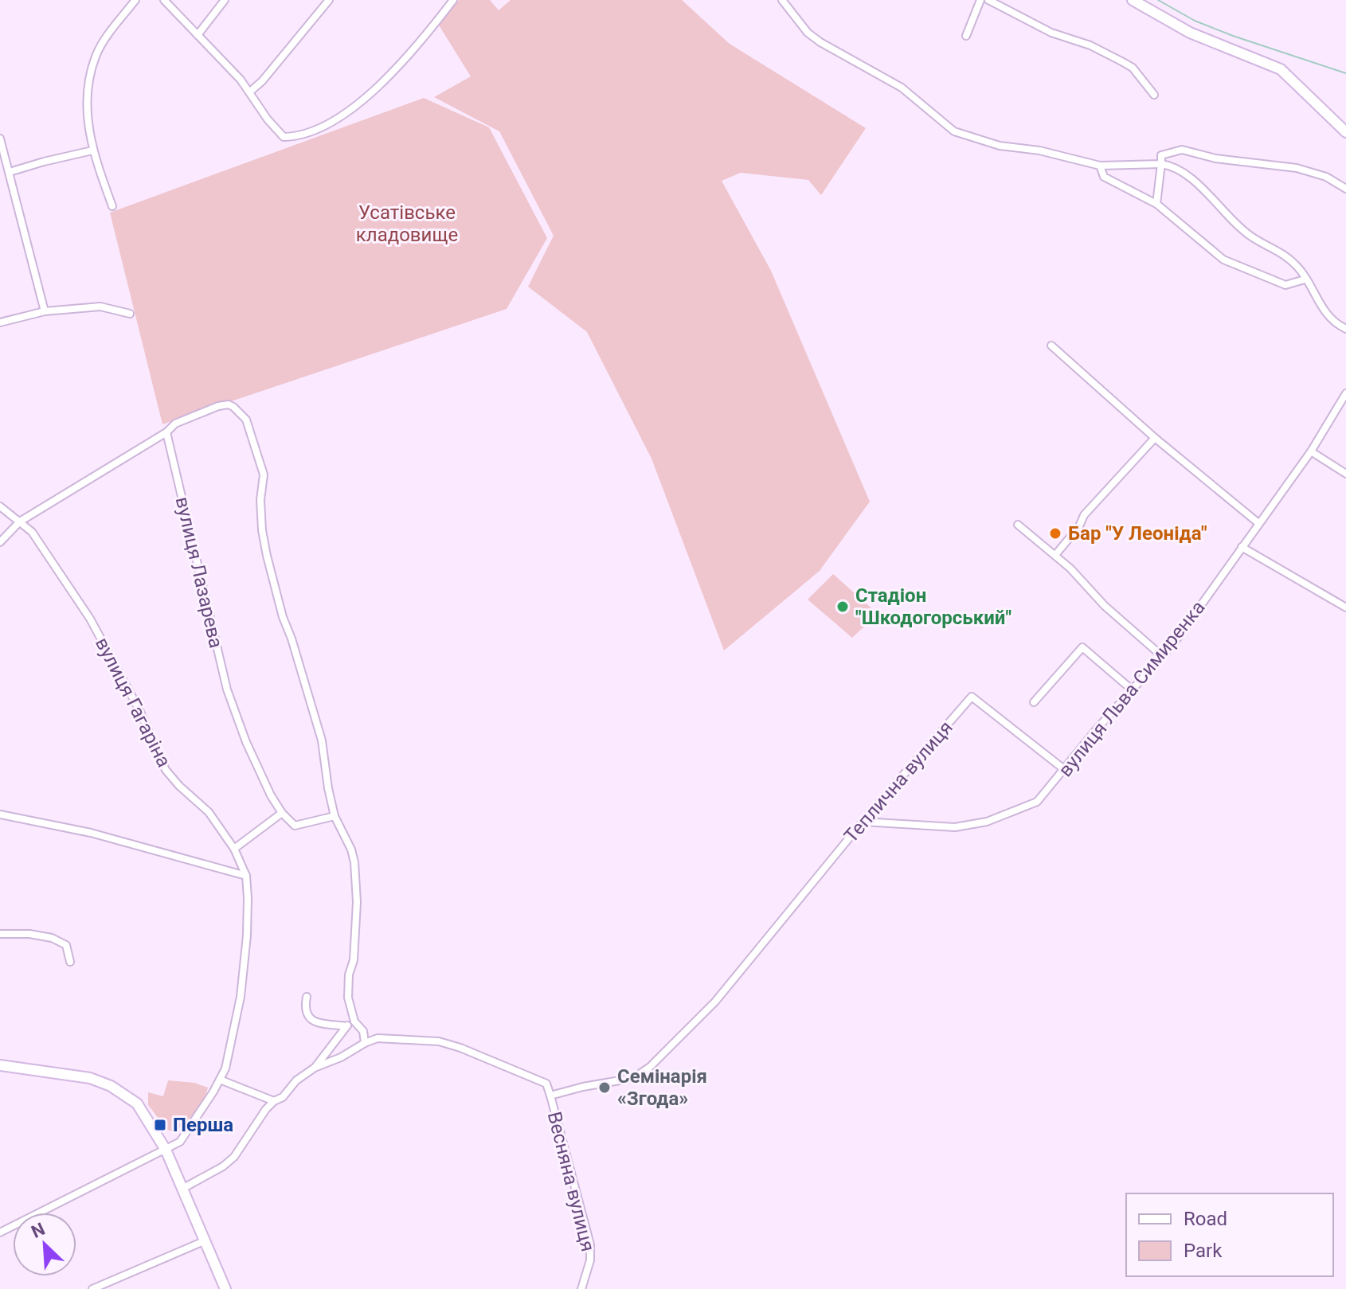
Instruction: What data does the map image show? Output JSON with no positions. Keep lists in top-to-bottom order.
{
  "streets": {
    "street": [
      "вулиця Лазарева",
      "вулиця Льва Симиренка",
      "вулиця Гагаріна",
      "Теплична вулиця",
      "Весняна вулиця"
    ]
  },
  "crossings": [
    ["вулиця Льва Симиренка", "Теплична вулиця"],
    ["Теплична вулиця", "Весняна вулиця"]
  ],
  "parks": ["Усатівське кладовище"],
  "places": {
    "other": ["Бар \"У Леоніда\"", "Стадіон \"Шкодогорський\"", "Семінарія «Згода»"],
    "transit": ["Перша"]
  },
  "legend": ["Road", "Park"],
  "north": "top left"
}
